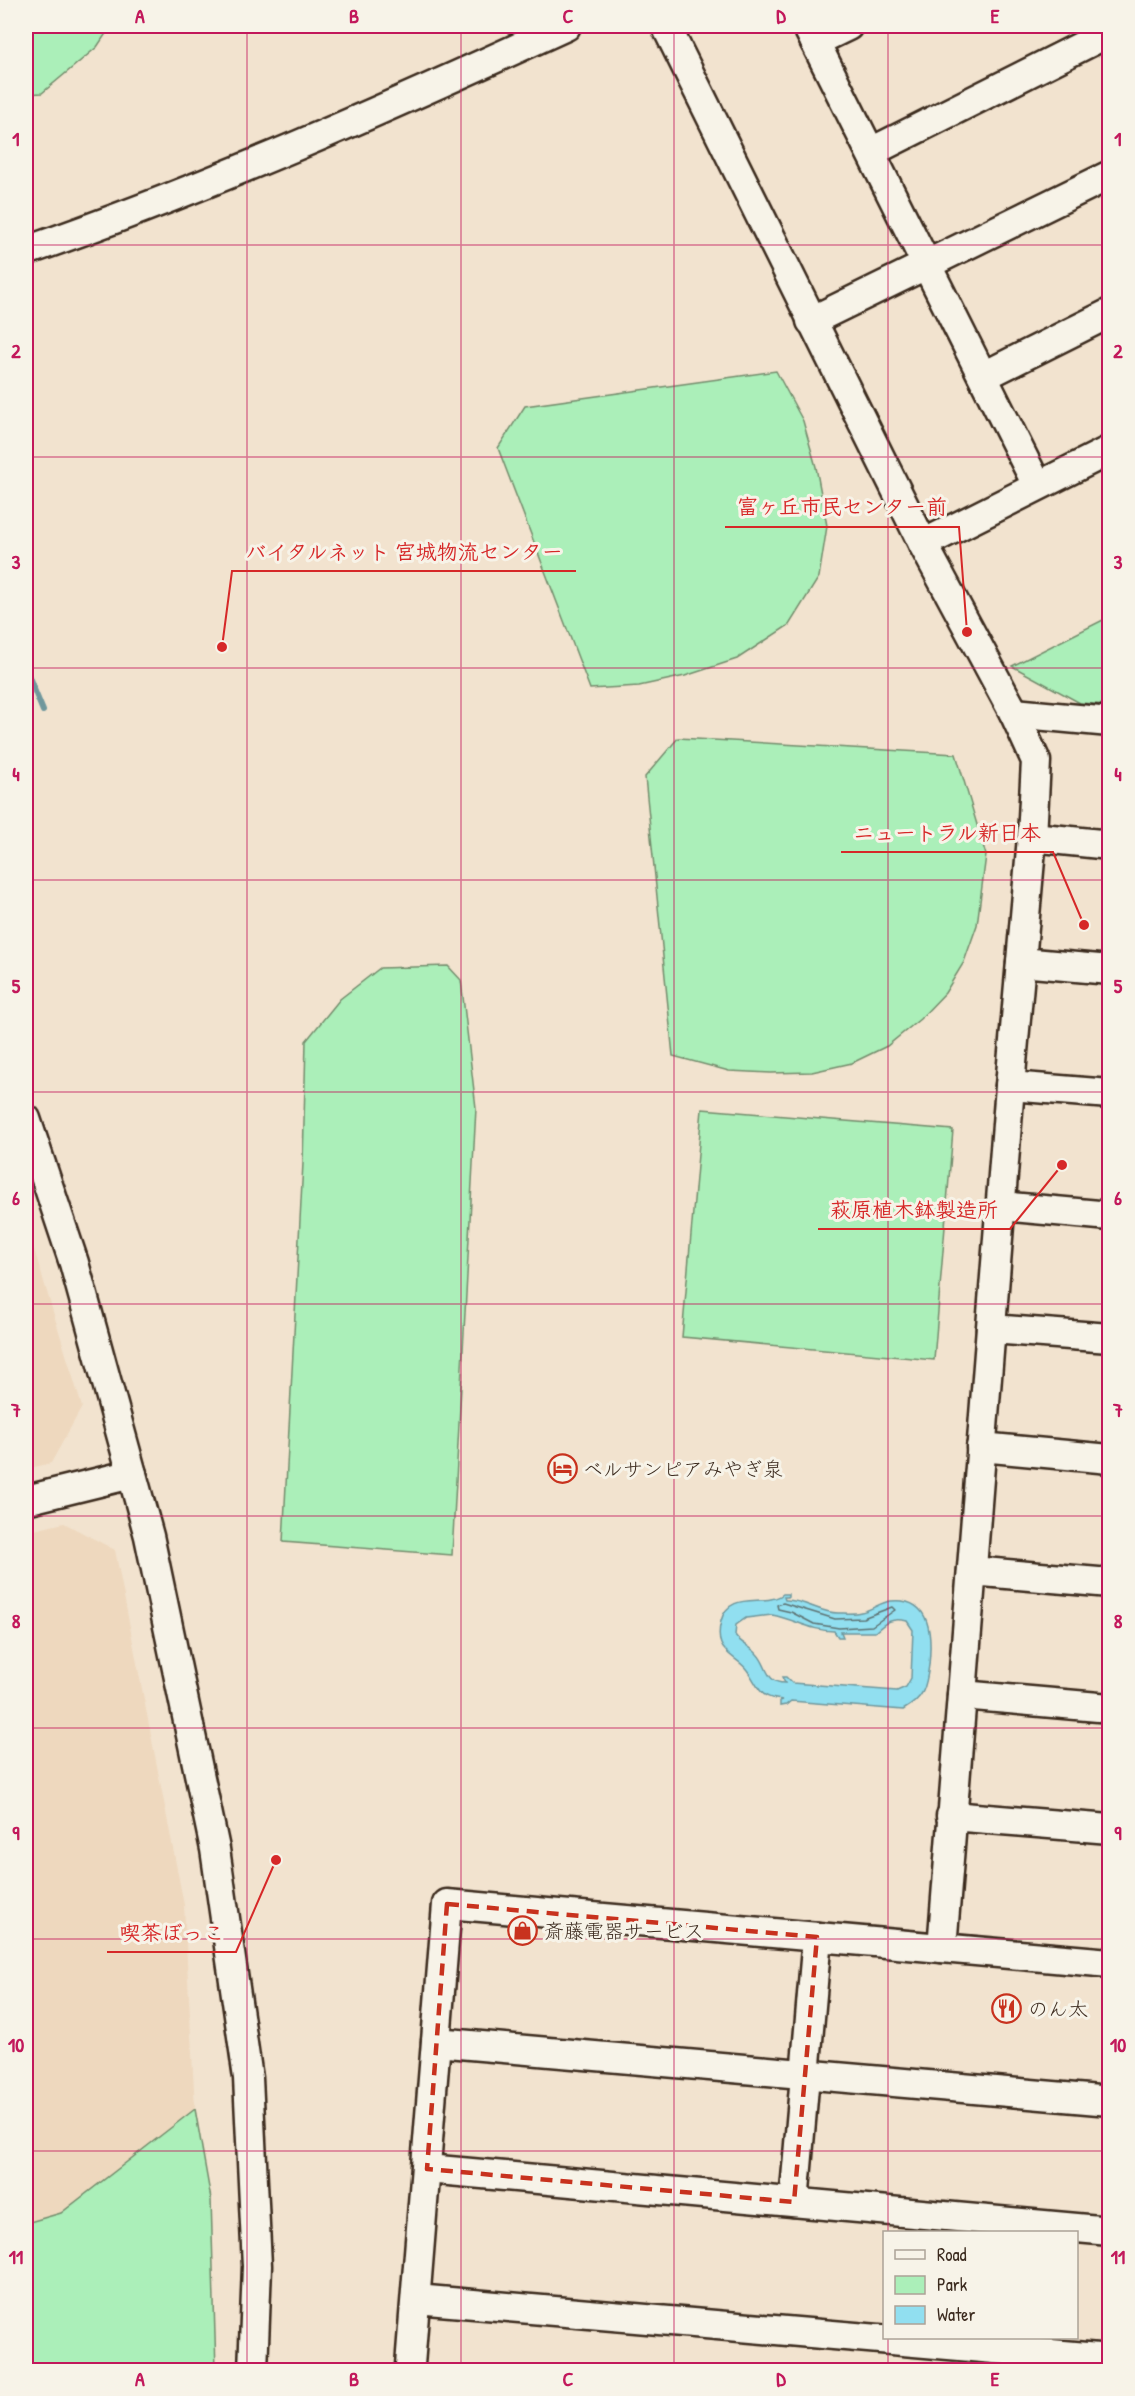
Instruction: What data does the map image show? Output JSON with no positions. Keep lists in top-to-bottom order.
{
  "places": {
    "other": [
      "富ヶ丘市民センター前",
      "バイタルネット 宮城物流センター",
      "ニュートラル新日本",
      "萩原植木鉢製造所",
      "喫茶ぼっこ"
    ],
    "hotel": ["ベルサンピアみやぎ泉"],
    "shop": ["斎藤電器サービス"],
    "restaurant": ["のん太"]
  },
  "legend": ["Road", "Park", "Water"],
  "grid": {
    "columns": [
      "A",
      "B",
      "C",
      "D",
      "E"
    ],
    "rows": [
      "1",
      "2",
      "3",
      "4",
      "5",
      "6",
      "7",
      "8",
      "9",
      "10",
      "11"
    ]
  }
}
